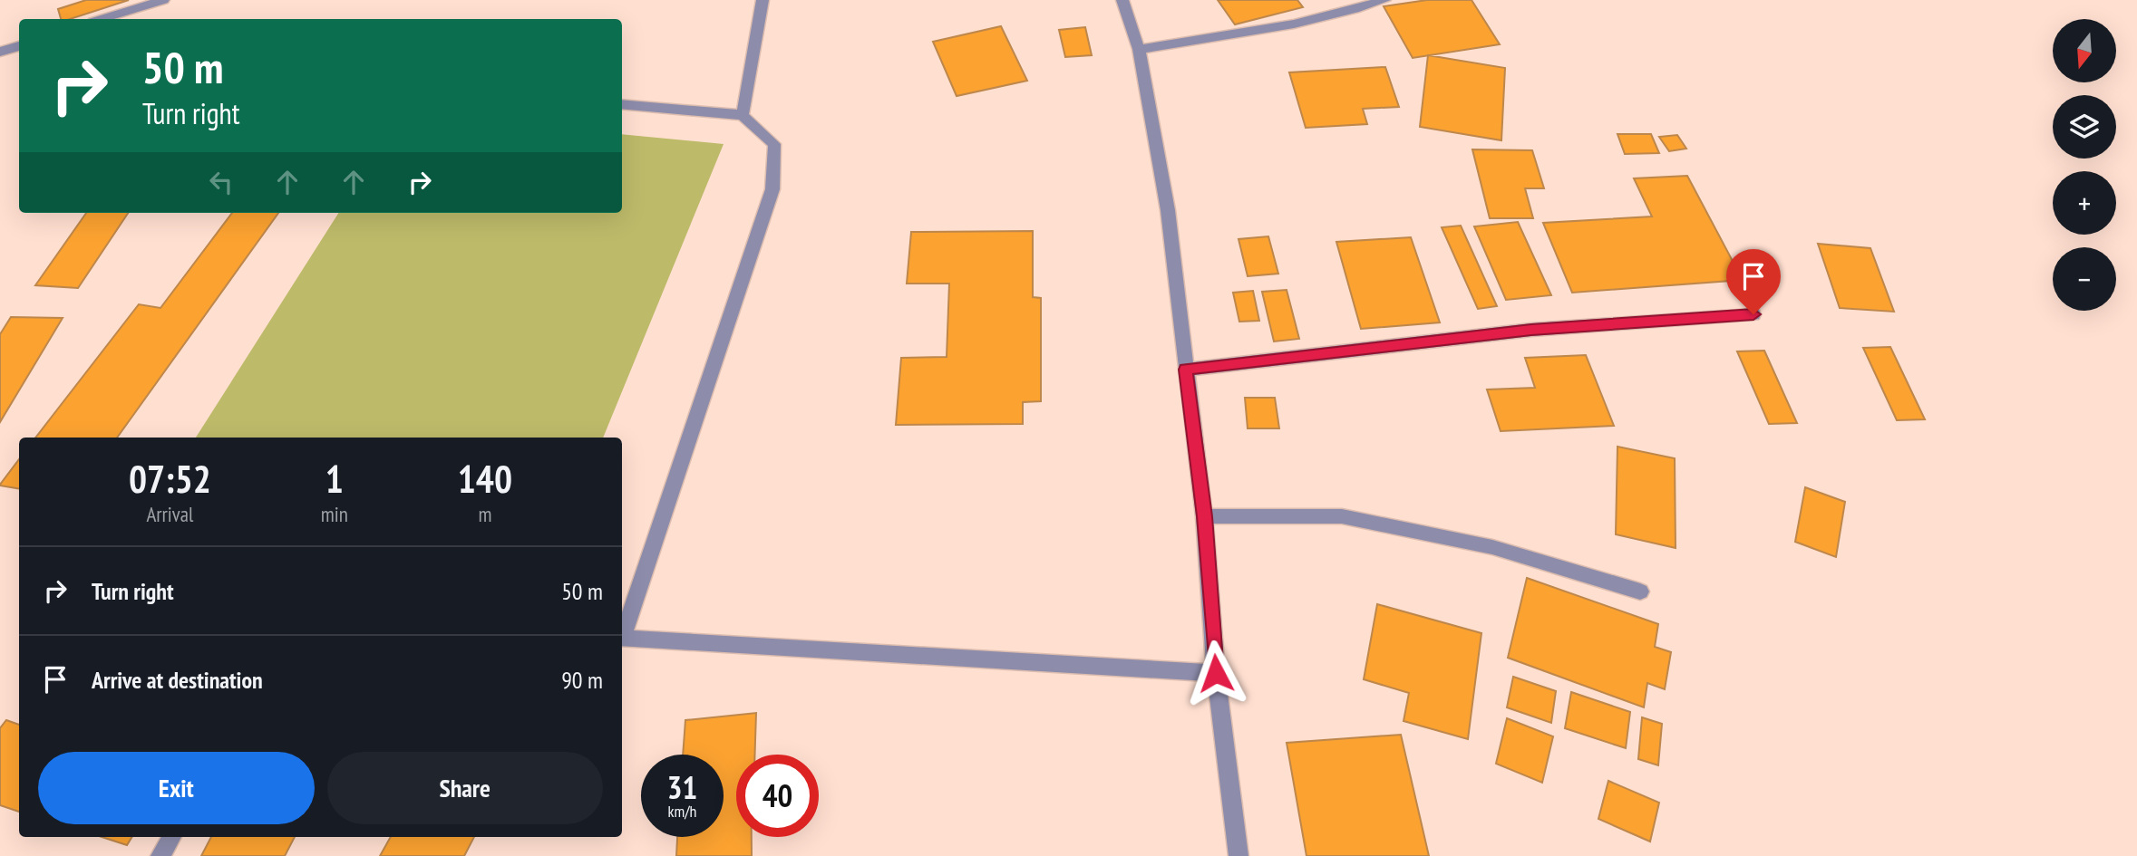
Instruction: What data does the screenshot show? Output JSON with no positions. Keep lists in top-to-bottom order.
{
  "north": "bottom",
  "page": {
    "map_buttons": ["+", "−"],
    "turn": ["50 m", "Turn right"],
    "eta": [
      "07:52",
      "Arrival",
      "1",
      "min",
      "140",
      "m"
    ],
    "list": [
      {
        "name": "Turn right",
        "value": "50 m"
      },
      {
        "name": "Arrive at destination",
        "value": "90 m"
      }
    ],
    "buttons": ["Exit", "Share"],
    "speed": "31 km/h",
    "limit": "40"
  }
}
